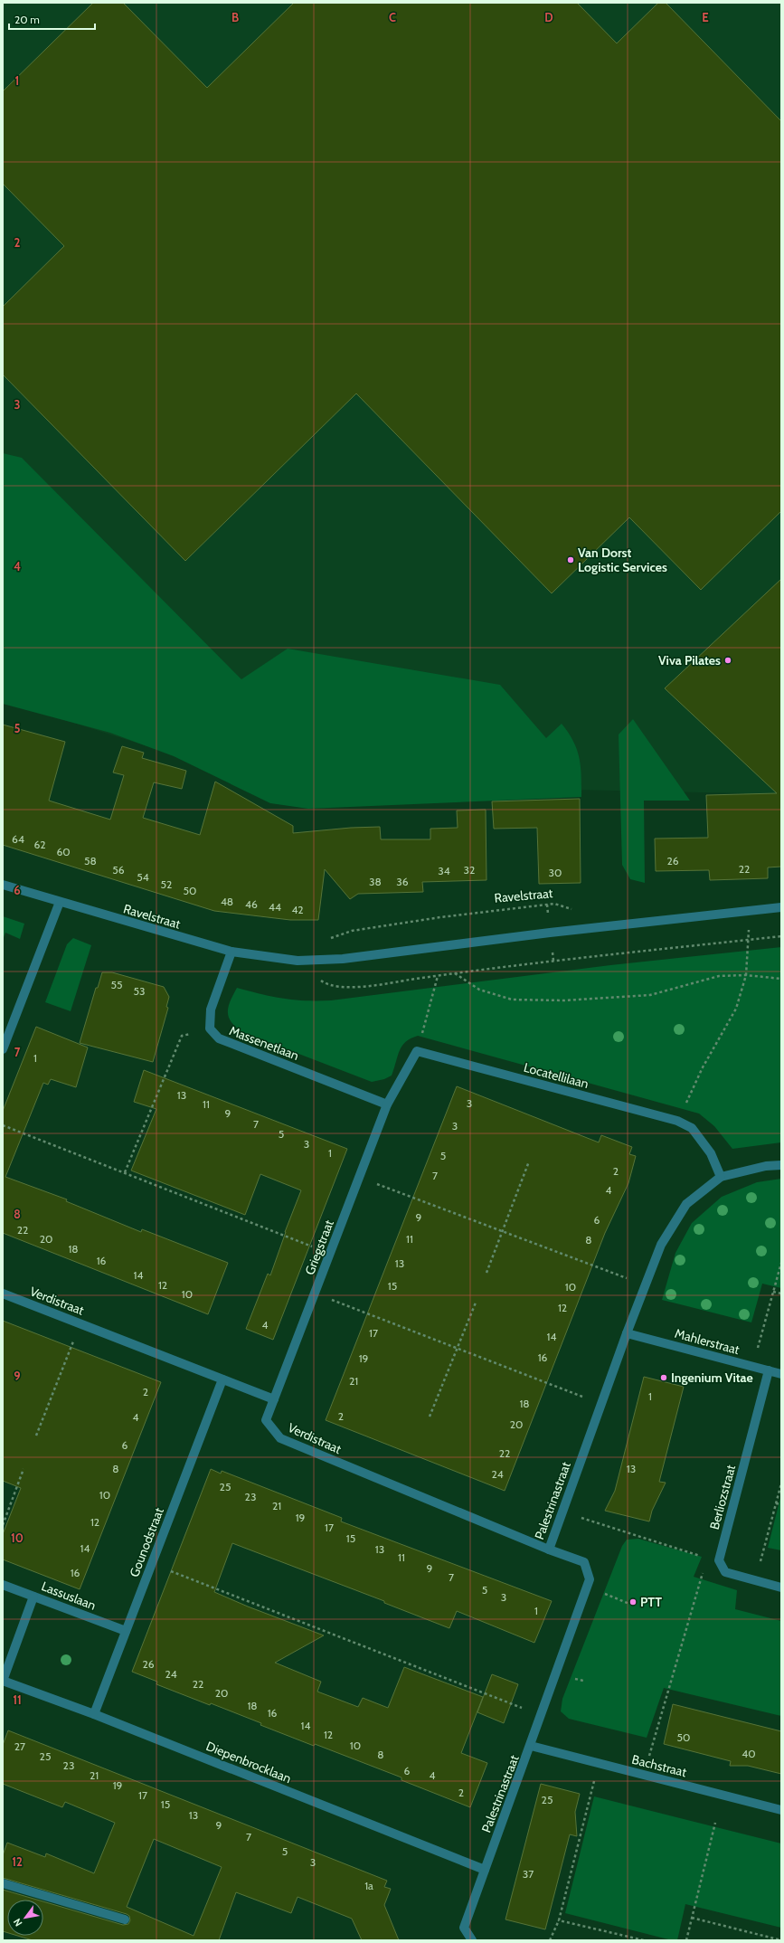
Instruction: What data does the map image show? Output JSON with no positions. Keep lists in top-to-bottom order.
{
  "streets": {
    "street": [
      "Ravelstraat",
      "Massenetlaan",
      "Locatellilaan",
      "Griegstraat",
      "Verdistraat",
      "Mahlerstraat",
      "Berliozstraat",
      "Palestrinastraat",
      "Gounodstraat",
      "Lassuslaan",
      "Diepenbrocklaan",
      "Bachstraat"
    ]
  },
  "crossings": [
    ["Ravelstraat", "Massenetlaan"],
    ["Massenetlaan", "Griegstraat"],
    ["Locatellilaan", "Palestrinastraat"],
    ["Griegstraat", "Verdistraat"],
    ["Verdistraat", "Palestrinastraat"],
    ["Verdistraat", "Gounodstraat"],
    ["Mahlerstraat", "Berliozstraat"],
    ["Mahlerstraat", "Palestrinastraat"],
    ["Palestrinastraat", "Diepenbrocklaan"],
    ["Palestrinastraat", "Bachstraat"],
    ["Gounodstraat", "Lassuslaan"],
    ["Gounodstraat", "Diepenbrocklaan"],
    ["Lassuslaan", "Diepenbrocklaan"]
  ],
  "places": [
    "Van Dorst Logistic Services",
    "Viva Pilates",
    "Ingenium Vitae",
    "PTT"
  ],
  "house_numbers": [
    "64",
    "62",
    "60",
    "58",
    "26",
    "22",
    "56",
    "32",
    "34",
    "30",
    "54",
    "38",
    "36",
    "52",
    "50",
    "48",
    "46",
    "44",
    "42",
    "55",
    "53",
    "1",
    "13",
    "3",
    "11",
    "9",
    "7",
    "3",
    "5",
    "3",
    "1",
    "5",
    "2",
    "7",
    "4",
    "9",
    "6",
    "22",
    "20",
    "11",
    "8",
    "18",
    "16",
    "13",
    "14",
    "12",
    "15",
    "10",
    "10",
    "12",
    "4",
    "17",
    "14",
    "16",
    "19",
    "21",
    "2",
    "1",
    "18",
    "2",
    "4",
    "20",
    "6",
    "22",
    "8",
    "13",
    "24",
    "25",
    "10",
    "23",
    "21",
    "19",
    "12",
    "17",
    "15",
    "14",
    "13",
    "11",
    "9",
    "16",
    "7",
    "5",
    "3",
    "1",
    "26",
    "24",
    "22",
    "20",
    "18",
    "16",
    "14",
    "12",
    "50",
    "10",
    "27",
    "40",
    "8",
    "25",
    "23",
    "6",
    "21",
    "4",
    "19",
    "2",
    "17",
    "25",
    "15",
    "13",
    "9",
    "7",
    "5",
    "3",
    "37",
    "1a"
  ],
  "scale_bar": "20 m",
  "north": "bottom left",
  "grid": {
    "columns": [
      "B",
      "C",
      "D",
      "E"
    ],
    "rows": [
      "1",
      "2",
      "3",
      "4",
      "5",
      "6",
      "7",
      "8",
      "9",
      "10",
      "11",
      "12"
    ]
  }
}
